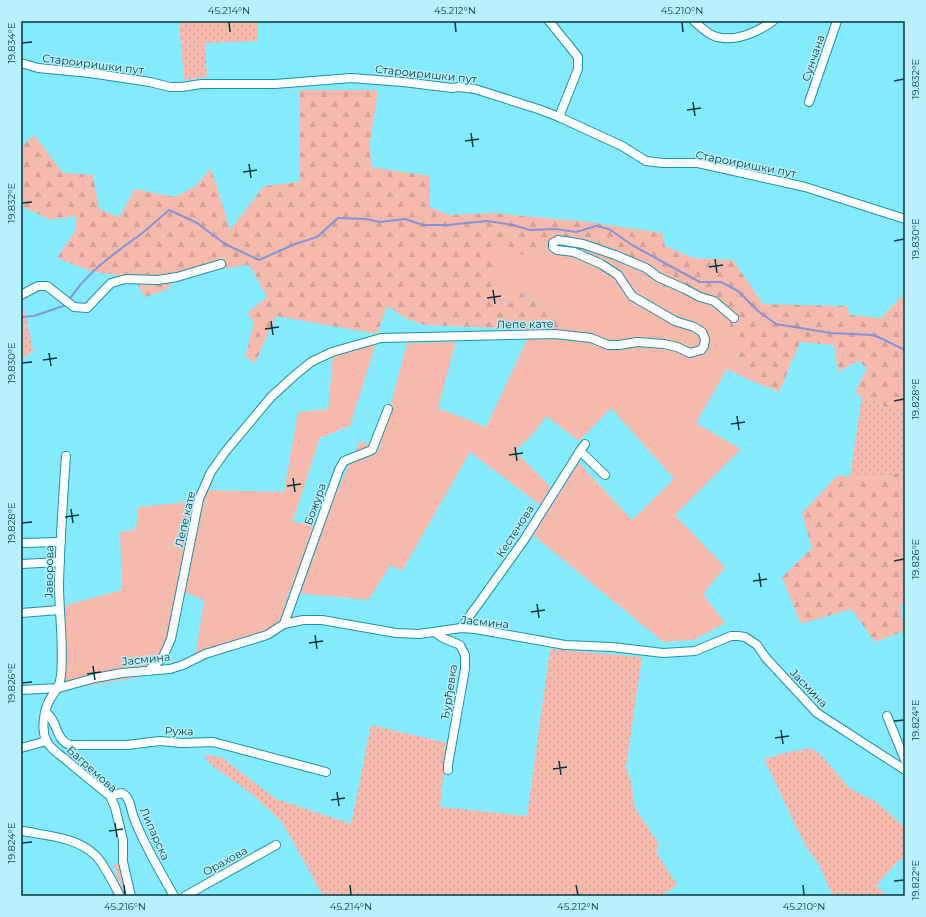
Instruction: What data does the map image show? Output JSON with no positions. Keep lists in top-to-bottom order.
{
  "streets": {
    "street": [
      "Сунчана",
      "Староиришки пут",
      "Лепе кате",
      "Божура",
      "Кестенова",
      "Јаворова",
      "Јасмина",
      "Ђурђевка",
      "Ружа",
      "Багремова",
      "Липарска",
      "Орахова"
    ]
  },
  "crossings": [
    ["Лепе кате", "Јасмина"],
    ["Божура", "Јасмина"],
    ["Кестенова", "Јасмина"],
    ["Јаворова", "Јасмина"],
    ["Јасмина", "Ђурђевка"],
    ["Багремова", "Липарска"]
  ],
  "coordinates": [
    "45.214°N",
    "45.212°N",
    "45.210°N",
    "19.834°E",
    "19.832°E",
    "19.830°E",
    "19.828°E",
    "19.826°E",
    "19.824°E",
    "19.822°E",
    "45.216°N"
  ]
}
